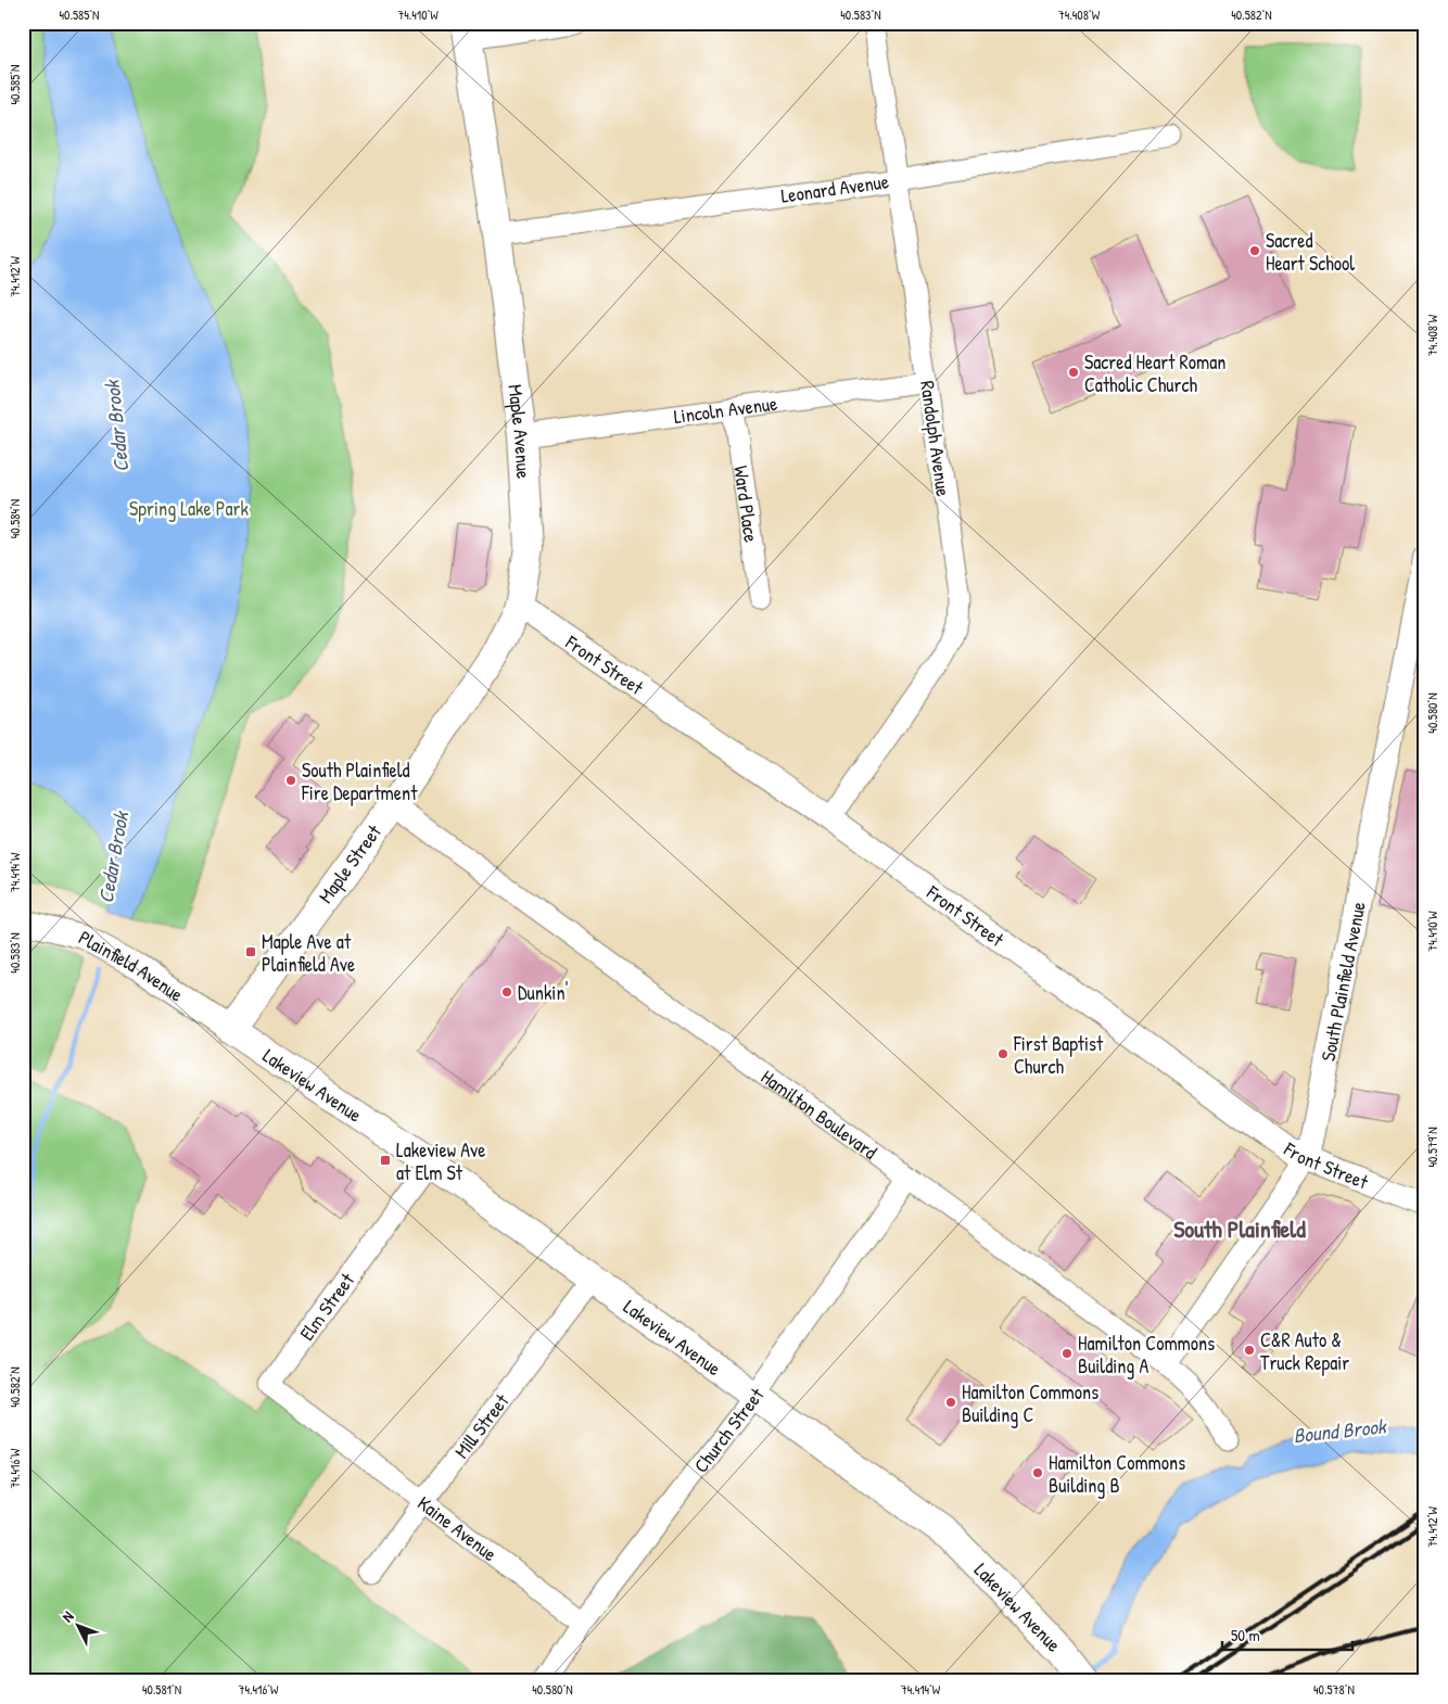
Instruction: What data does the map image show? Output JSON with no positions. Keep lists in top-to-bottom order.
{
  "streets": {
    "main road": ["Maple Avenue", "Maple Street", "Lakeview Avenue"],
    "street": [
      "Leonard Avenue",
      "Lincoln Avenue",
      "Randolph Avenue",
      "Ward Place",
      "Front Street",
      "Plainfield Avenue",
      "South Plainfield Avenue",
      "Hamilton Boulevard",
      "Elm Street",
      "Mill Street",
      "Church Street",
      "Kaine Avenue"
    ]
  },
  "crossings": [
    ["Leonard Avenue", "Maple Avenue"],
    ["Leonard Avenue", "Randolph Avenue"],
    ["Lincoln Avenue", "Maple Avenue"],
    ["Lincoln Avenue", "Randolph Avenue"],
    ["Lincoln Avenue", "Ward Place"],
    ["Maple Avenue", "Front Street"],
    ["Maple Avenue", "Maple Street"],
    ["Maple Avenue", "Hamilton Boulevard"],
    ["Randolph Avenue", "Front Street"],
    ["Front Street", "South Plainfield Avenue"],
    ["Maple Street", "Plainfield Avenue"],
    ["Maple Street", "Lakeview Avenue"],
    ["Maple Street", "Hamilton Boulevard"],
    ["Plainfield Avenue", "Lakeview Avenue"],
    ["South Plainfield Avenue", "Hamilton Boulevard"],
    ["Lakeview Avenue", "Elm Street"],
    ["Lakeview Avenue", "Mill Street"],
    ["Lakeview Avenue", "Church Street"],
    ["Hamilton Boulevard", "Church Street"],
    ["Elm Street", "Kaine Avenue"],
    ["Mill Street", "Kaine Avenue"],
    ["Church Street", "Kaine Avenue"]
  ],
  "districts": ["South Plainfield"],
  "water": ["Cedar Brook", "Bound Brook"],
  "parks": ["Spring Lake Park"],
  "places": {
    "other": [
      "Sacred Heart School",
      "Sacred Heart Roman Catholic Church",
      "South Plainfield Fire Department",
      "Dunkin'",
      "First Baptist Church",
      "C&R Auto & Truck Repair",
      "Hamilton Commons Building A",
      "Hamilton Commons Building C",
      "Hamilton Commons Building B"
    ],
    "transit": ["Maple Ave at Plainfield Ave", "Lakeview Ave at Elm St"]
  },
  "scale_bar": "50 m",
  "north": "top left",
  "coordinates": [
    "40.585°N",
    "74.410°W",
    "40.583°N",
    "74.408°W",
    "40.582°N",
    "74.412°W",
    "40.584°N",
    "40.580°N",
    "74.414°W",
    "40.579°N",
    "74.416°W",
    "40.581°N",
    "40.578°N"
  ]
}
